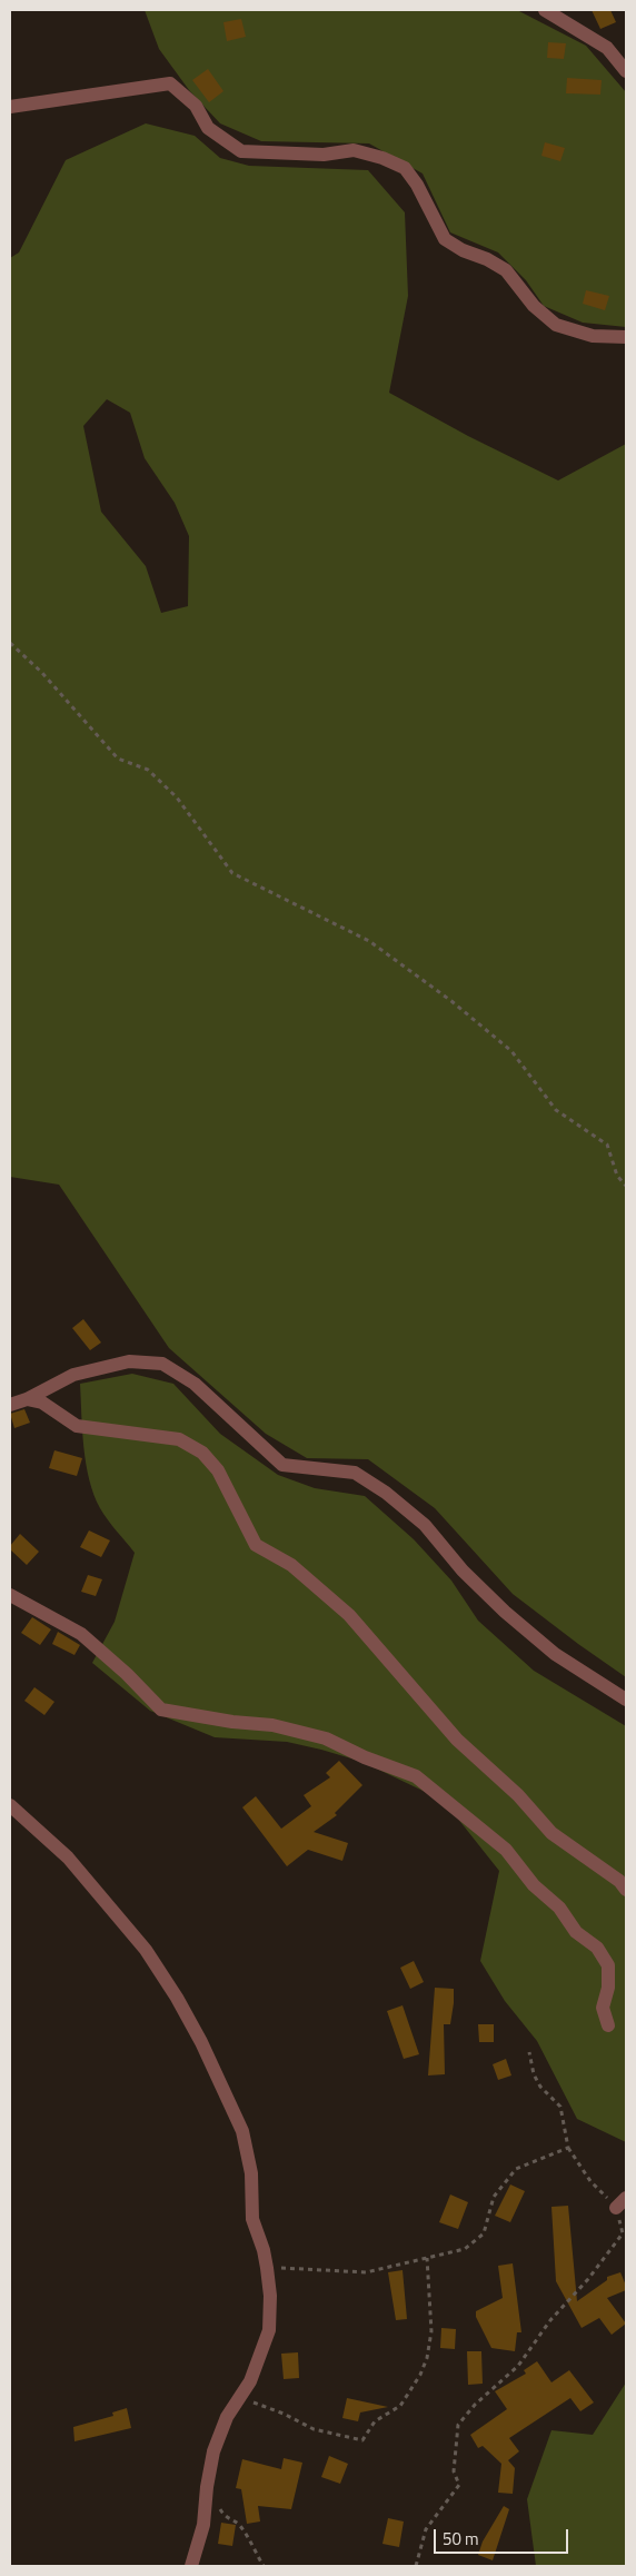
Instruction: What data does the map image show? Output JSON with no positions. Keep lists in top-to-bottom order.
{
  "scale_bar": "50 m"
}
